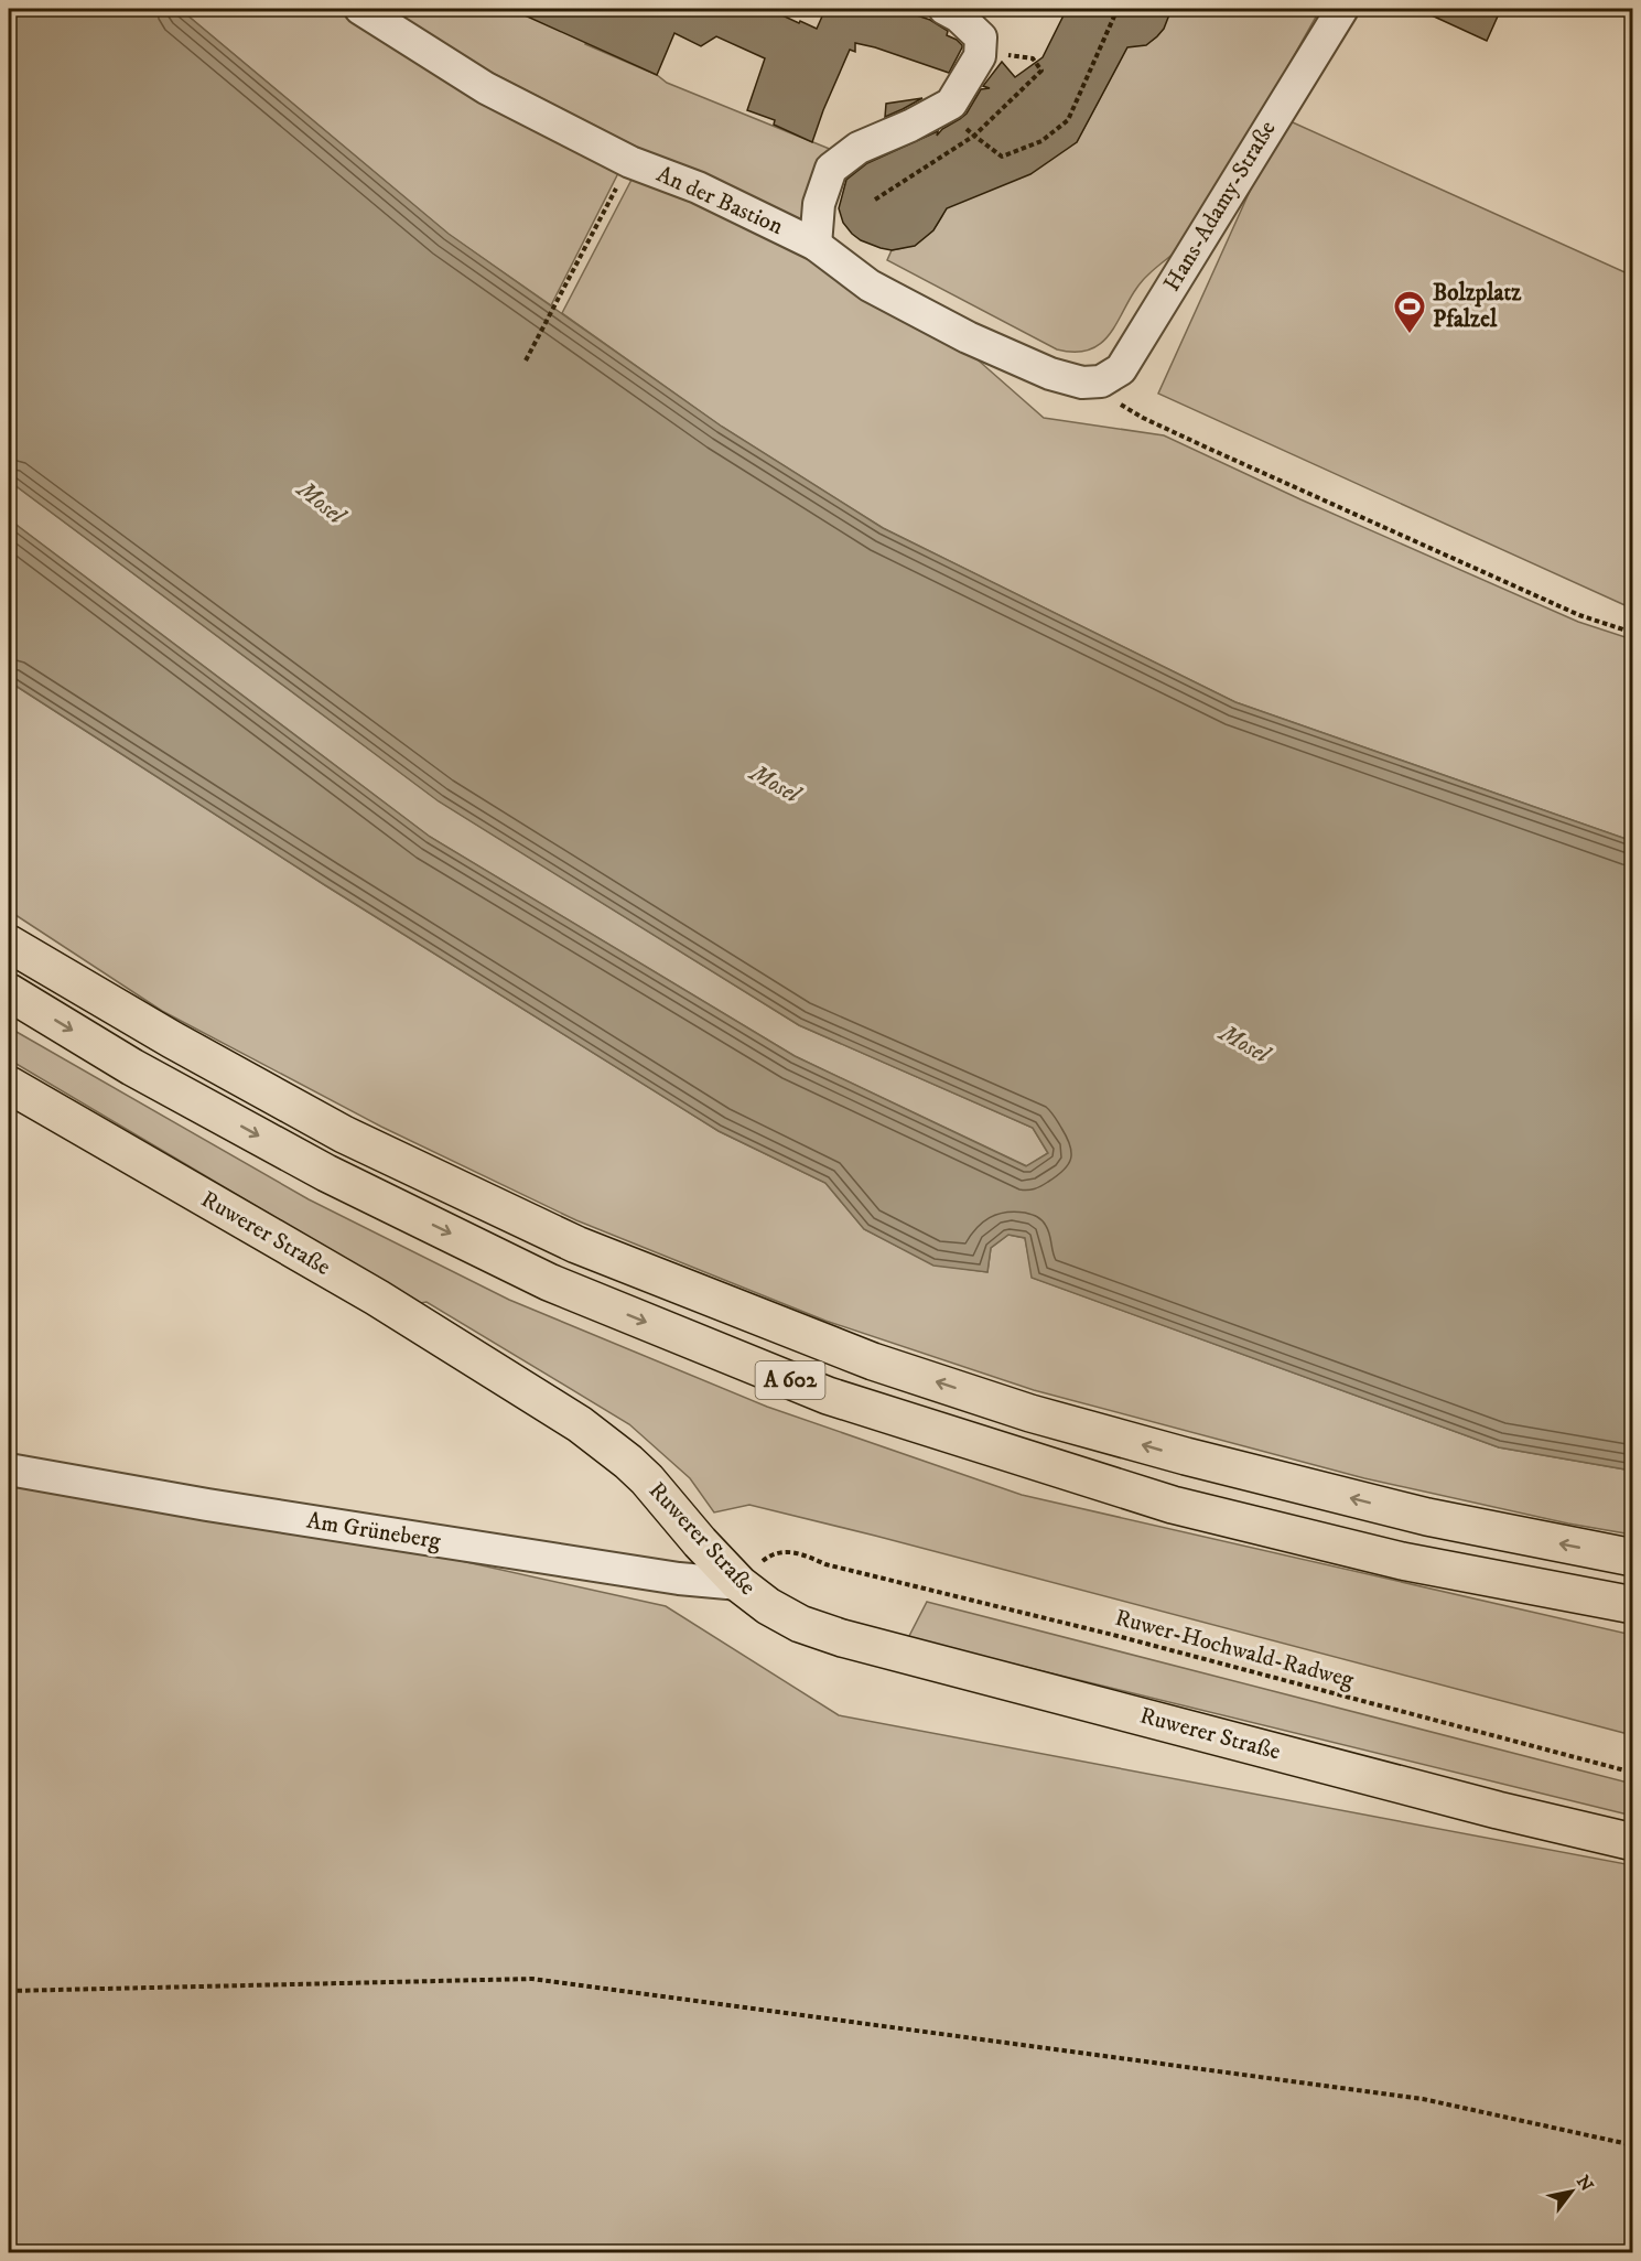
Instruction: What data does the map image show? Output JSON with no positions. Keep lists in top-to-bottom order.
{
  "streets": {
    "main road": ["Ruwerer Straße", "A 602"],
    "street": ["An der Bastion", "Hans-Adamy-Straße", "Am Grüneberg"],
    "path": ["Ruwer-Hochwald-Radweg"]
  },
  "crossings": [
    ["An der Bastion", "Hans-Adamy-Straße"],
    ["Ruwerer Straße", "Am Grüneberg"],
    ["Ruwerer Straße", "Ruwer-Hochwald-Radweg"],
    ["Am Grüneberg", "Ruwer-Hochwald-Radweg"]
  ],
  "water": ["Mosel"],
  "places": {
    "sports": ["Bolzplatz Pfalzel"]
  },
  "north": "top right"
}
